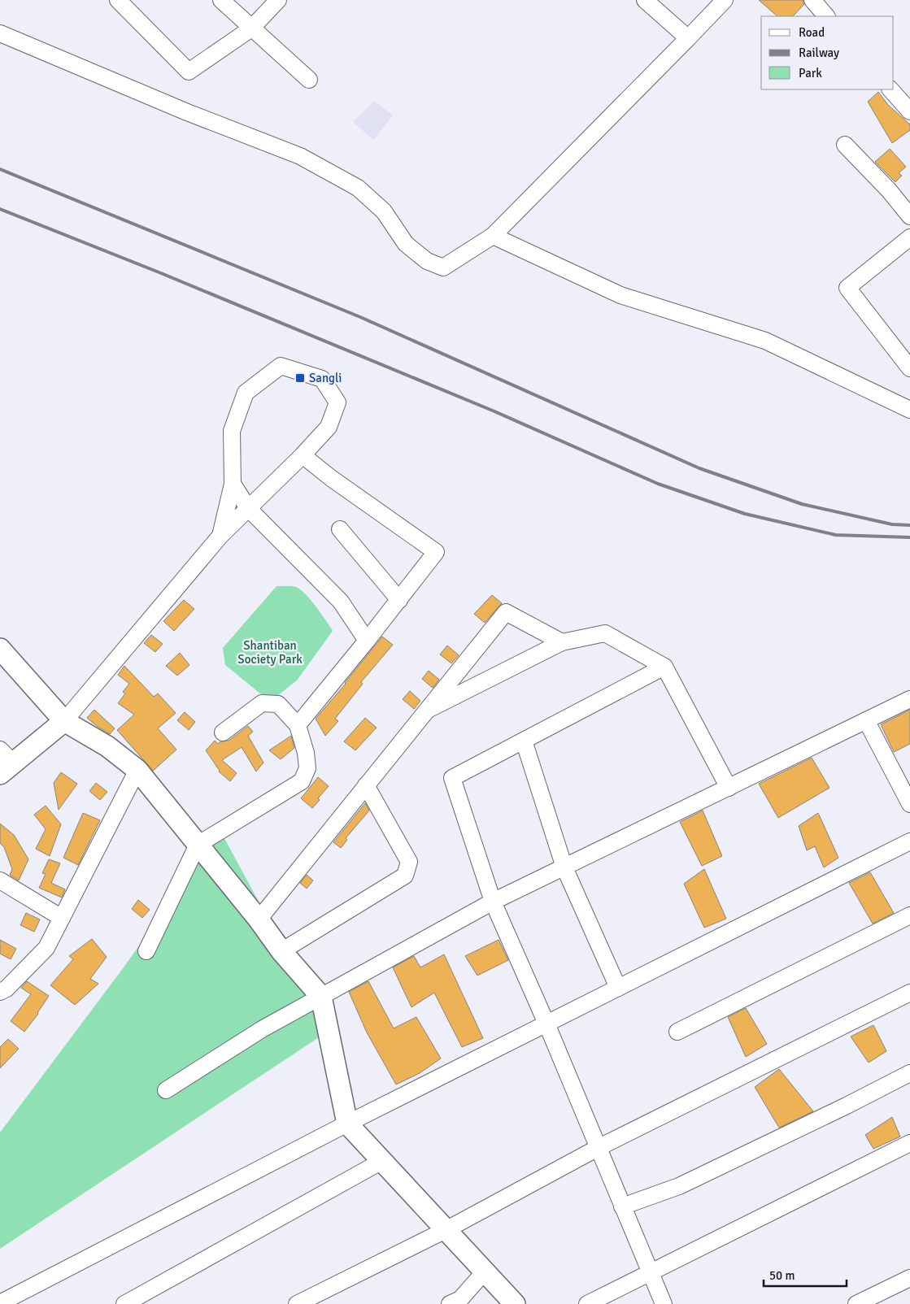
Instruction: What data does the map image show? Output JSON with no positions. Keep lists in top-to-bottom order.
{
  "parks": ["Shantiban Society Park"],
  "places": {
    "transit": ["Sangli"]
  },
  "legend": ["Road", "Railway", "Park"],
  "scale_bar": "50 m"
}
